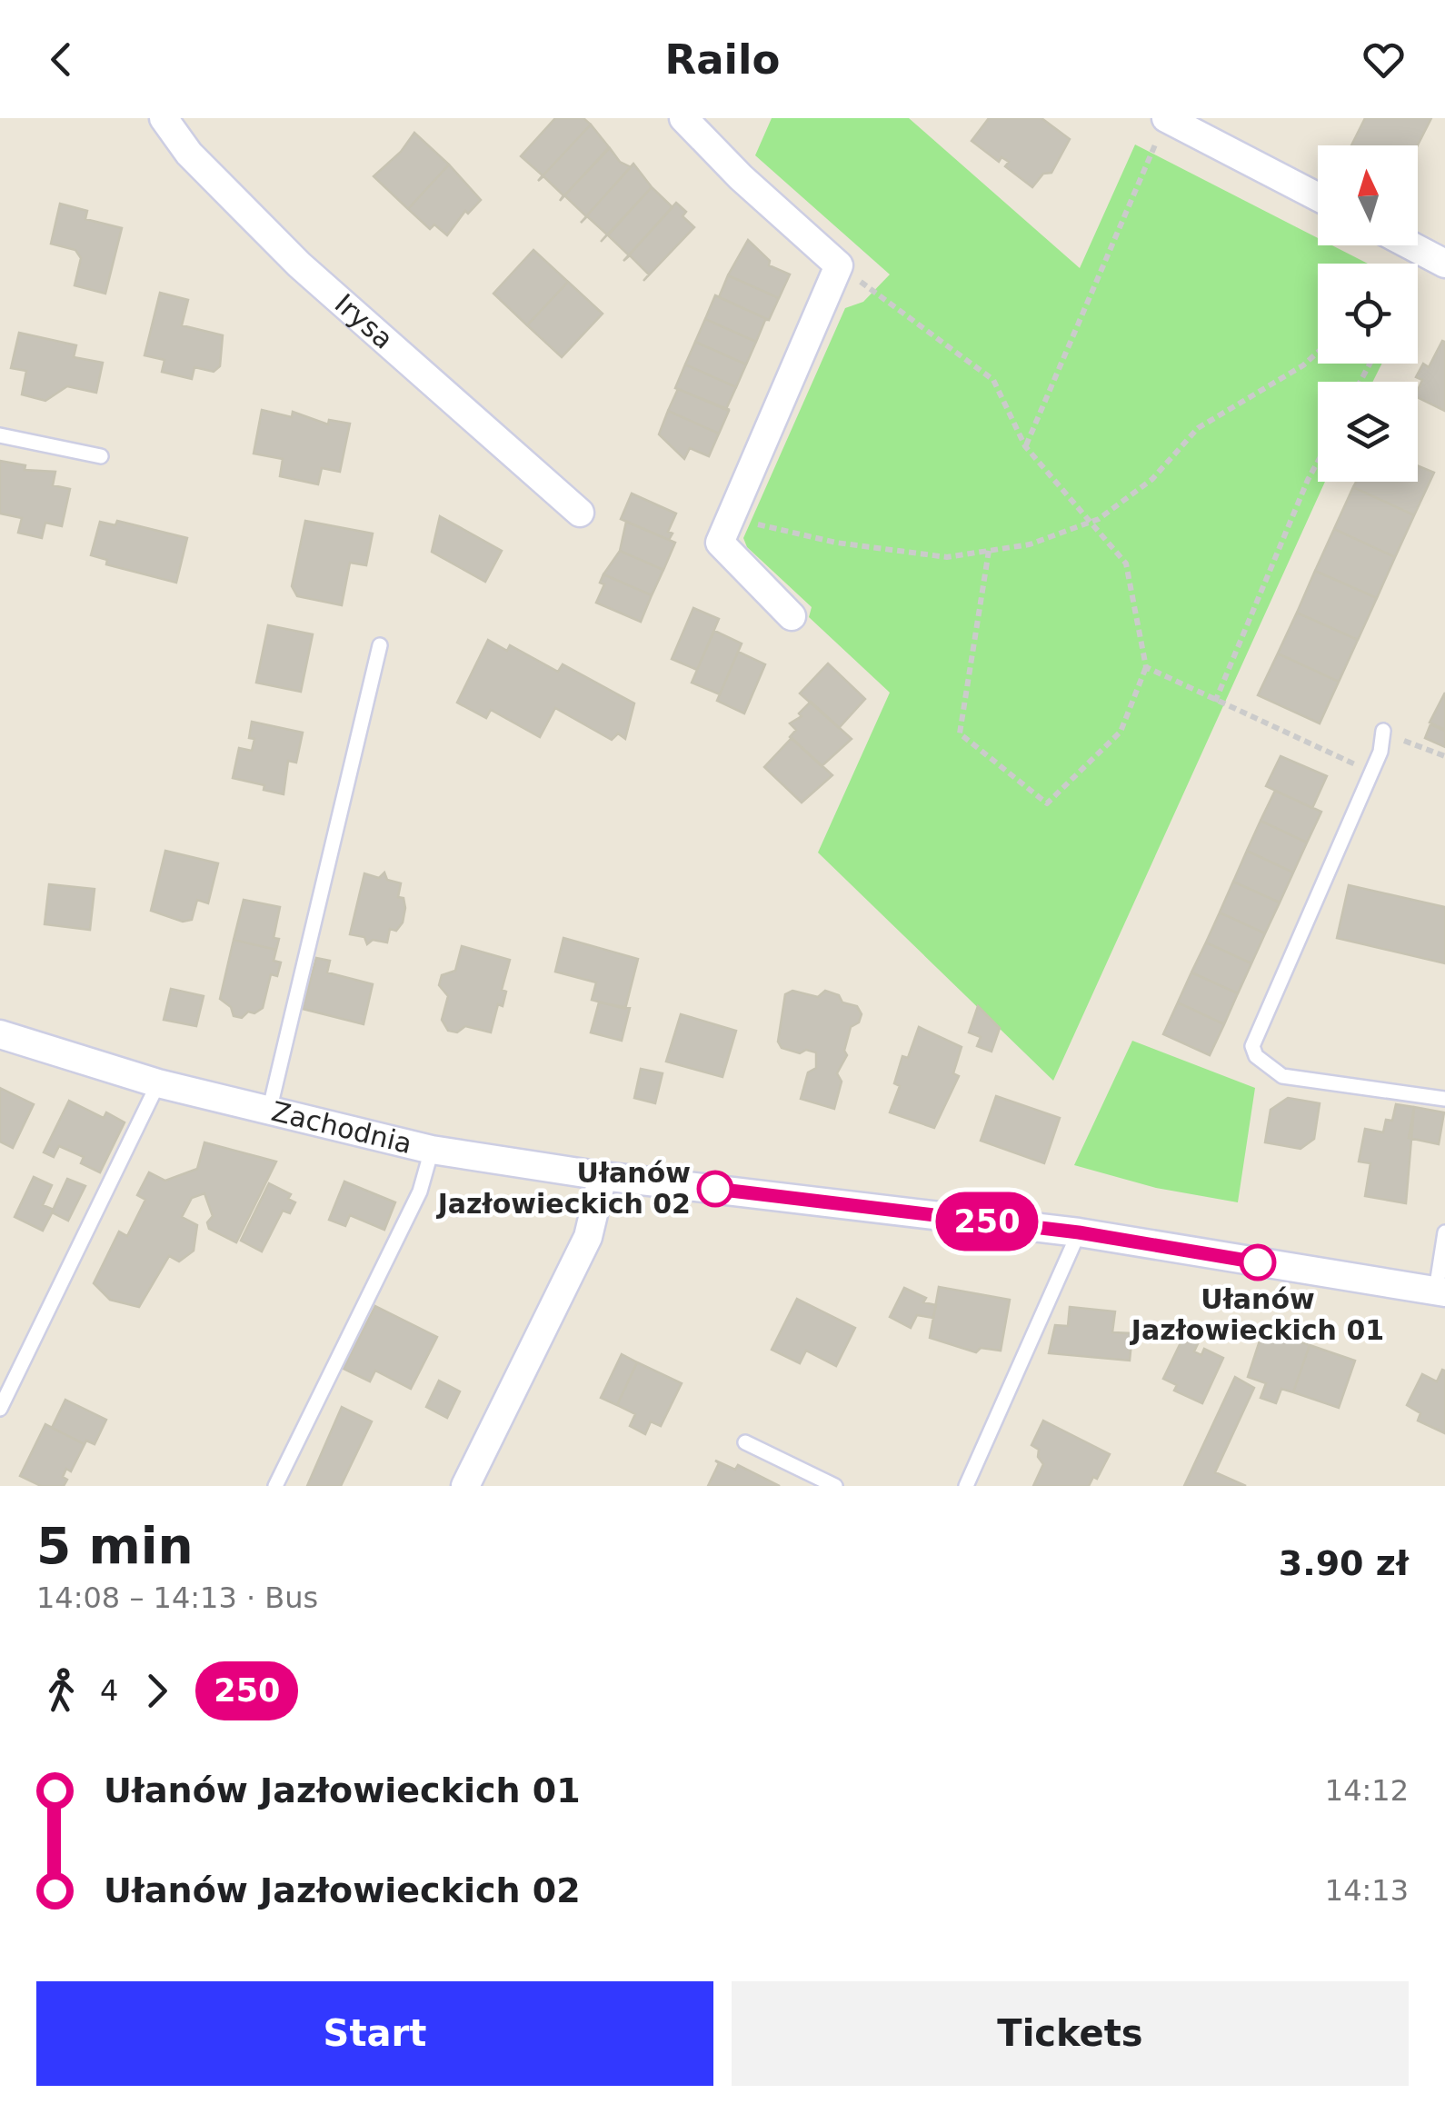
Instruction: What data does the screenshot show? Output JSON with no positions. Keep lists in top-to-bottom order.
{
  "streets": {
    "street": ["Irysa", "Zachodnia"]
  },
  "places": ["Ułanów Jazłowieckich 02", "Ułanów Jazłowieckich 01"],
  "lines": ["bus line 250"],
  "north": "top",
  "page": {
    "header": "Railo",
    "on_map": "250",
    "heading": ["5 min", "14:08 – 14:13 · Bus", "3.90 zł"],
    "legs": ["4", "250"],
    "list": [
      {
        "name": "Ułanów Jazłowieckich 01",
        "value": "14:12"
      },
      {
        "name": "Ułanów Jazłowieckich 02",
        "value": "14:13"
      }
    ],
    "buttons": ["Start", "Tickets"]
  }
}
